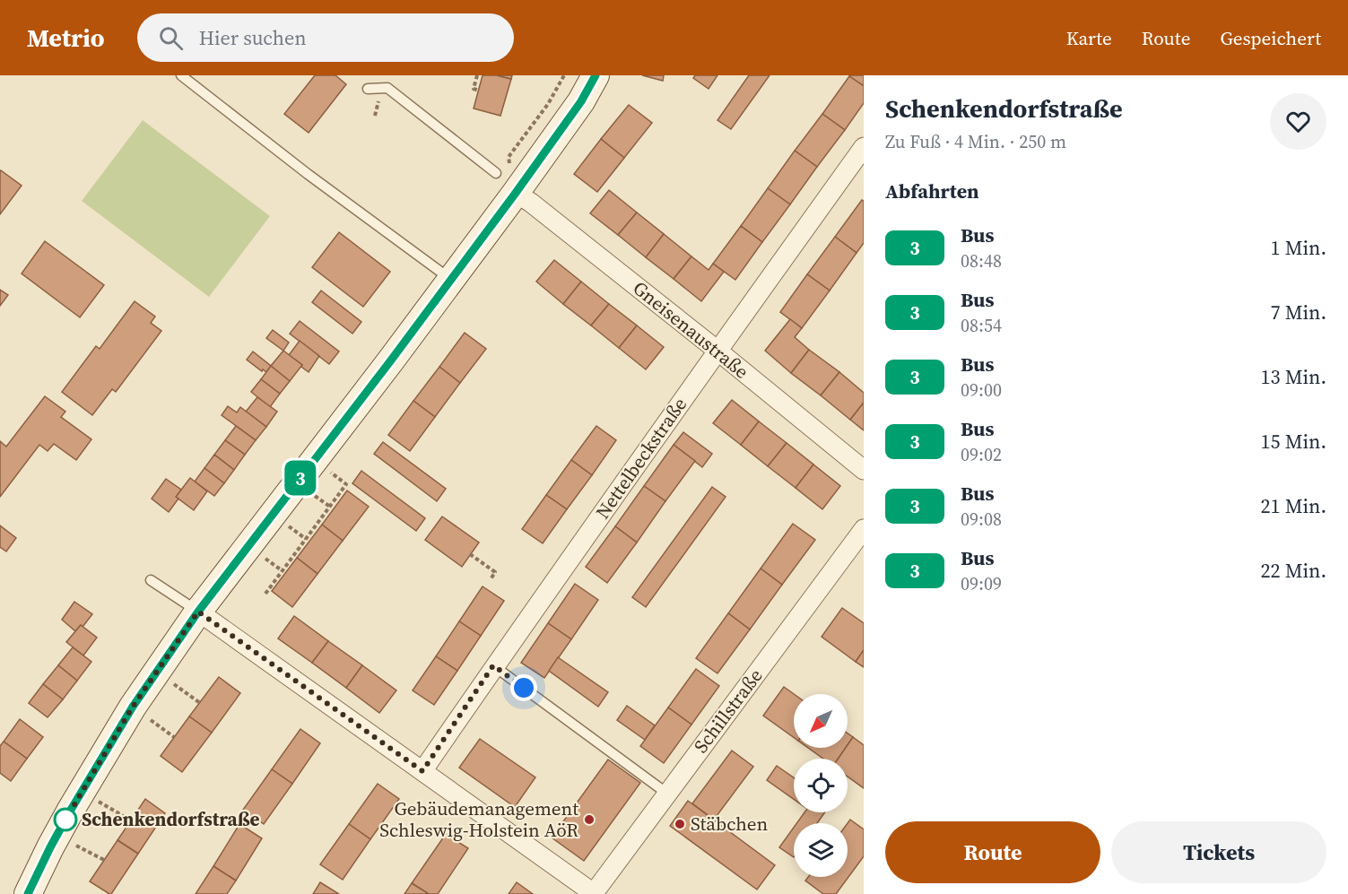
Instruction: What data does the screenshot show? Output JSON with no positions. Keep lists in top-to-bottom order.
{
  "streets": {
    "street": ["Gneisenaustraße", "Nettelbeckstraße", "Schillstraße"]
  },
  "crossings": [
    ["Gneisenaustraße", "Nettelbeckstraße"]
  ],
  "places": ["Schenkendorfstraße", "Gebäudemanagement Schleswig-Holstein AöR", "Stäbchen"],
  "lines": ["bus line 3"],
  "north": "bottom left",
  "page": {
    "header": "Metrio",
    "search": "Hier suchen",
    "nav": ["Karte", "Route", "Gespeichert"],
    "on_map": "3",
    "heading": [
      ["Schenkendorfstraße", "Zu Fuß · 4 Min. · 250 m"],
      "Abfahrten"
    ],
    "list": [
      {
        "mark": "3",
        "name": "Bus",
        "note": "08:48",
        "value": "1 Min."
      },
      {
        "mark": "3",
        "name": "Bus",
        "note": "08:54",
        "value": "7 Min."
      },
      {
        "mark": "3",
        "name": "Bus",
        "note": "09:00",
        "value": "13 Min."
      },
      {
        "mark": "3",
        "name": "Bus",
        "note": "09:02",
        "value": "15 Min."
      },
      {
        "mark": "3",
        "name": "Bus",
        "note": "09:08",
        "value": "21 Min."
      },
      {
        "mark": "3",
        "name": "Bus",
        "note": "09:09",
        "value": "22 Min."
      }
    ],
    "buttons": ["Route", "Tickets"]
  }
}
